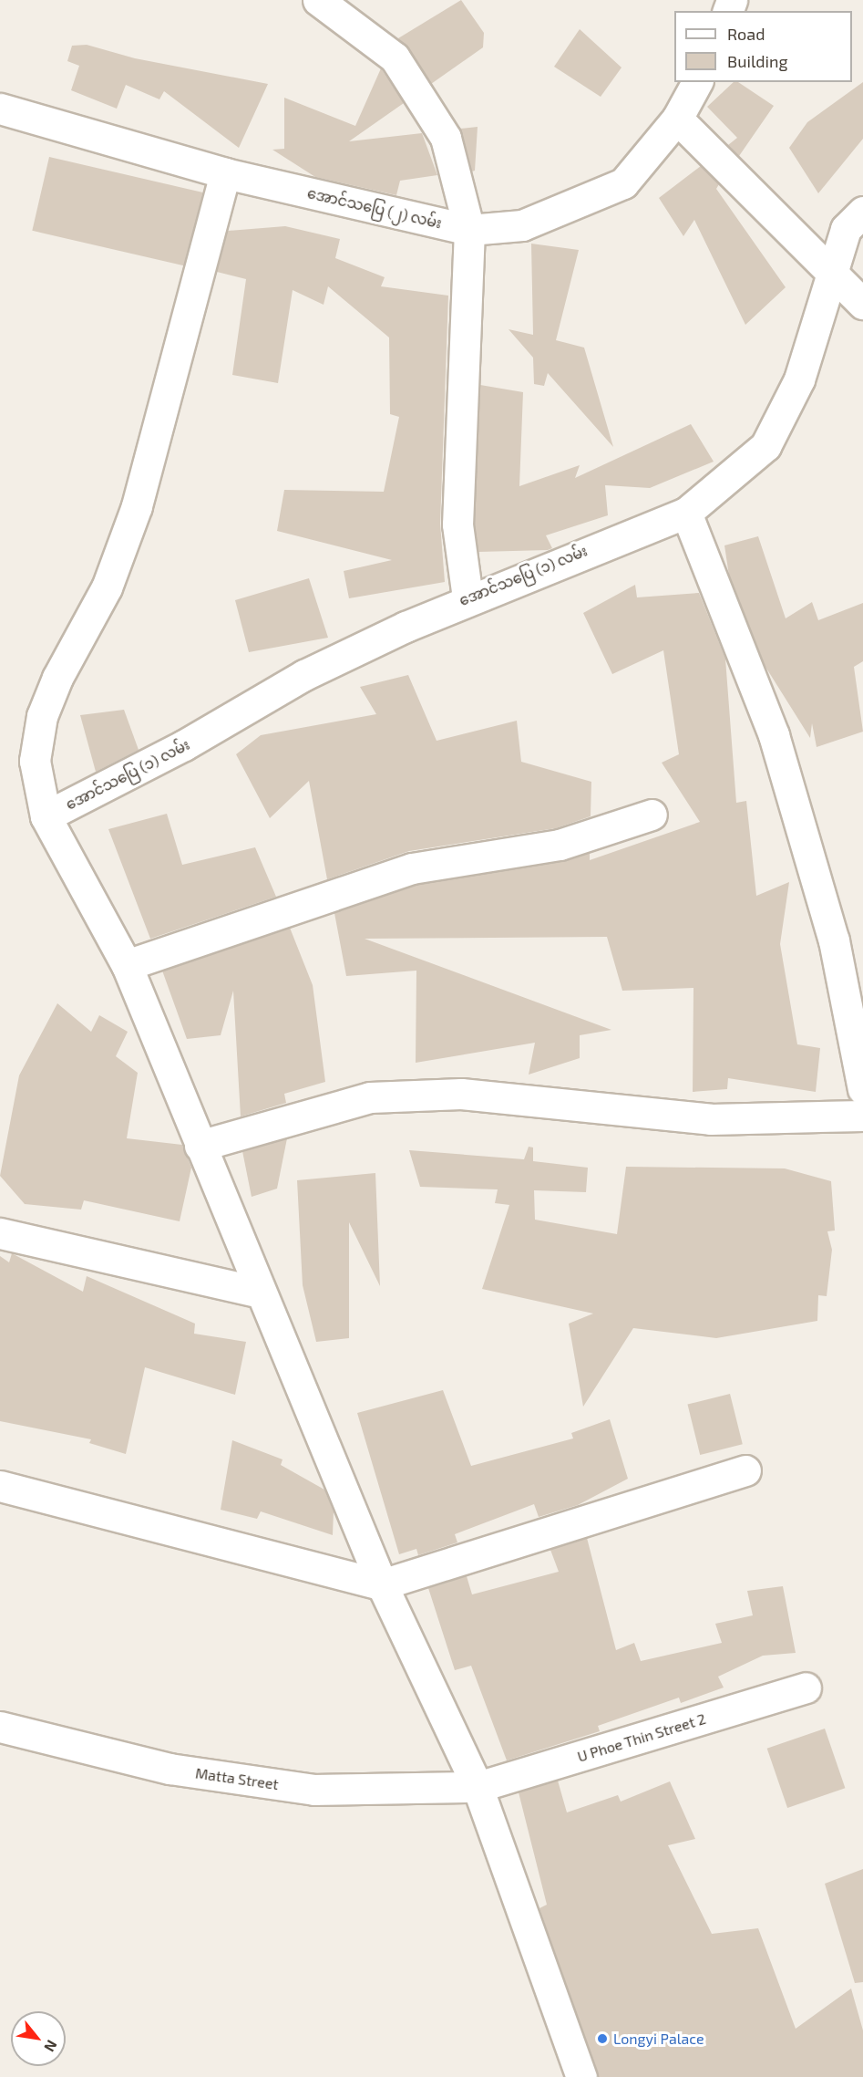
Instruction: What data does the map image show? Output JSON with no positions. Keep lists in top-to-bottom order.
{
  "streets": {
    "street": [
      "အောင်သပြေ (၂) လမ်း",
      "အောင်သပြေ (၁) လမ်း",
      "U Phoe Thin Street 2",
      "Matta Street"
    ]
  },
  "crossings": [
    ["U Phoe Thin Street 2", "Matta Street"]
  ],
  "places": ["Longyi Palace"],
  "legend": ["Road", "Building"],
  "north": "bottom right"
}
